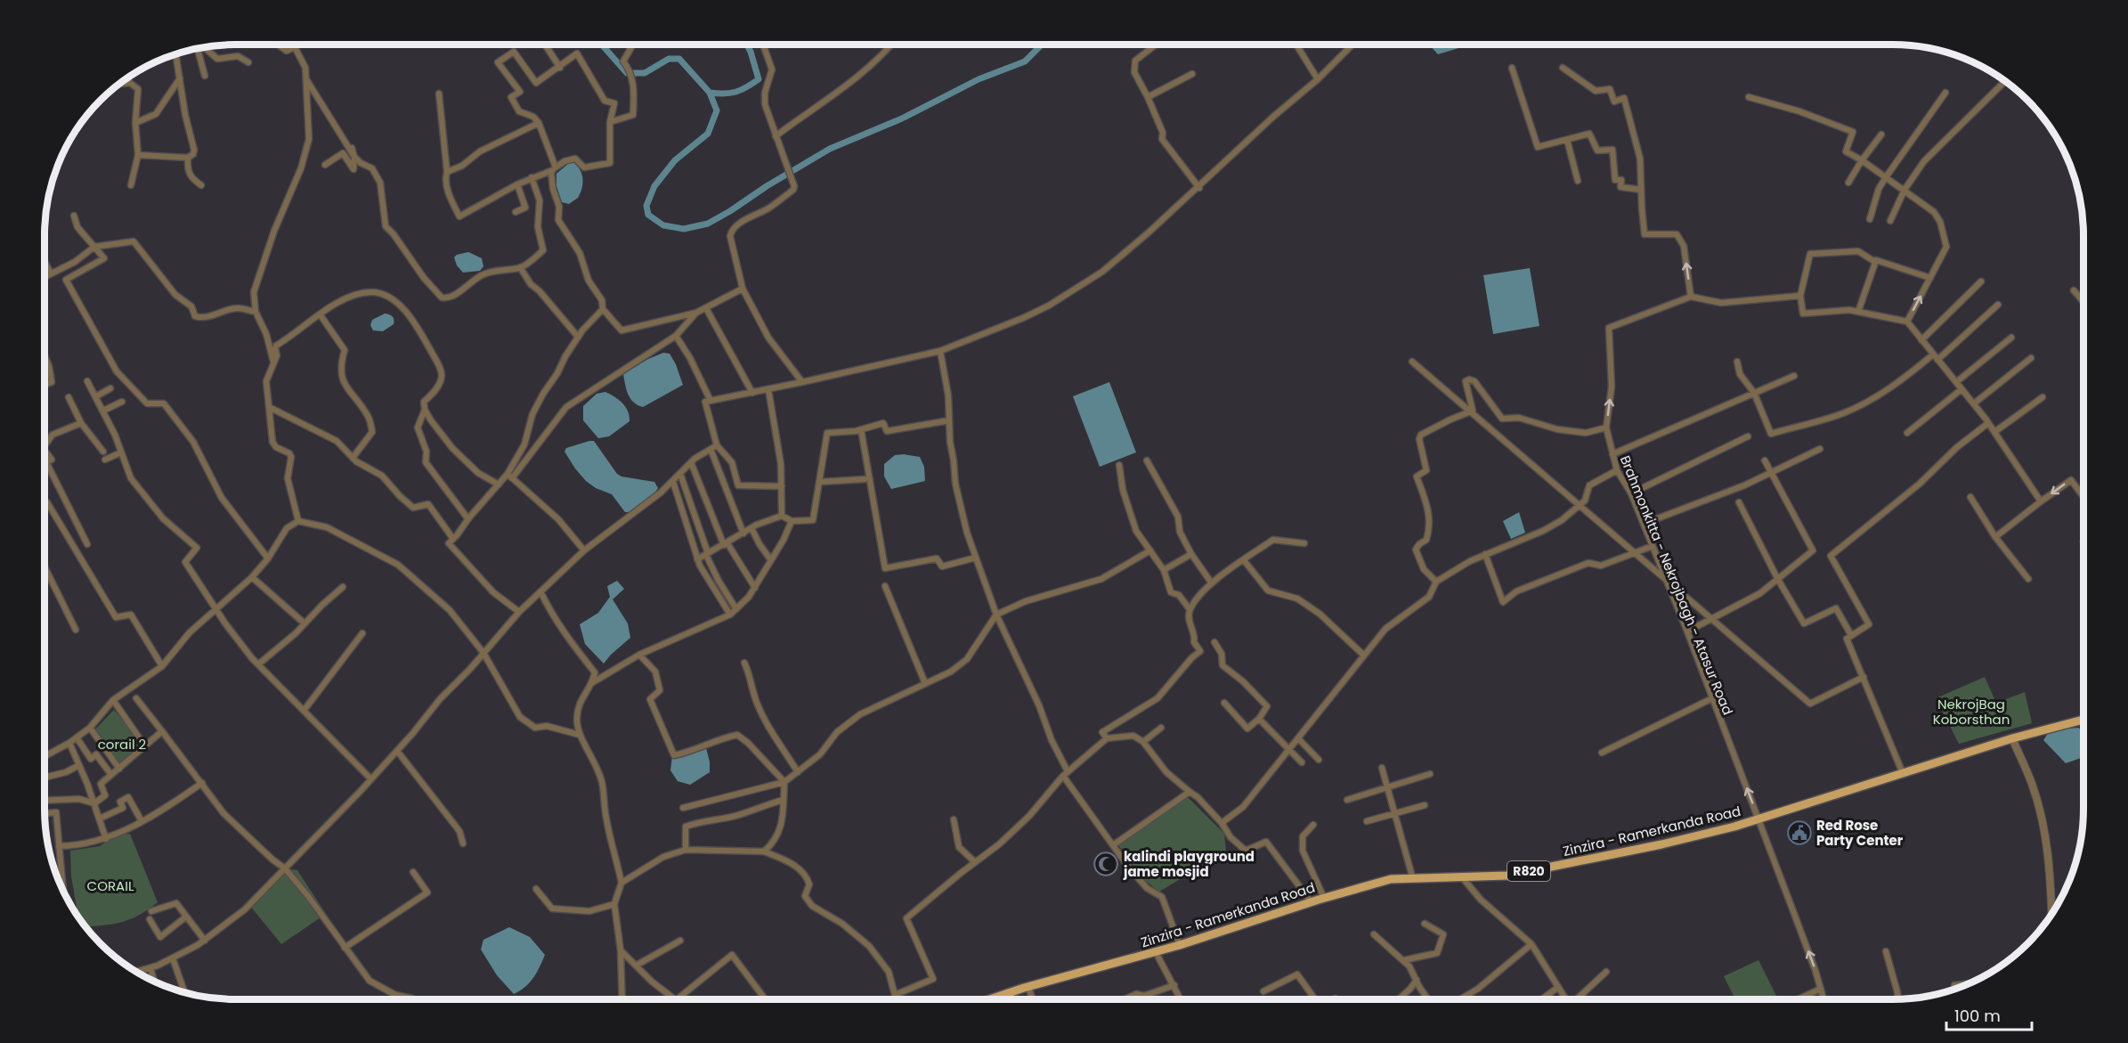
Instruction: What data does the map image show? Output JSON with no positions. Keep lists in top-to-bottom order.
{
  "streets": {
    "main road": ["Zinzira - Ramerkanda Road", "R820"],
    "street": ["Brahmonkitta - Nekrojbagh - Atasur Road"]
  },
  "crossings": [
    ["Brahmonkitta - Nekrojbagh - Atasur Road", "Zinzira - Ramerkanda Road"]
  ],
  "one_way": ["Brahmonkitta - Nekrojbagh - Atasur Road"],
  "parks": ["NekrojBag Koborsthan", "corail 2", "CORAIL"],
  "places": {
    "public building": ["Red Rose Party Center"],
    "mosque": ["kalindi playground jame mosjid"]
  },
  "scale_bar": "100 m"
}
